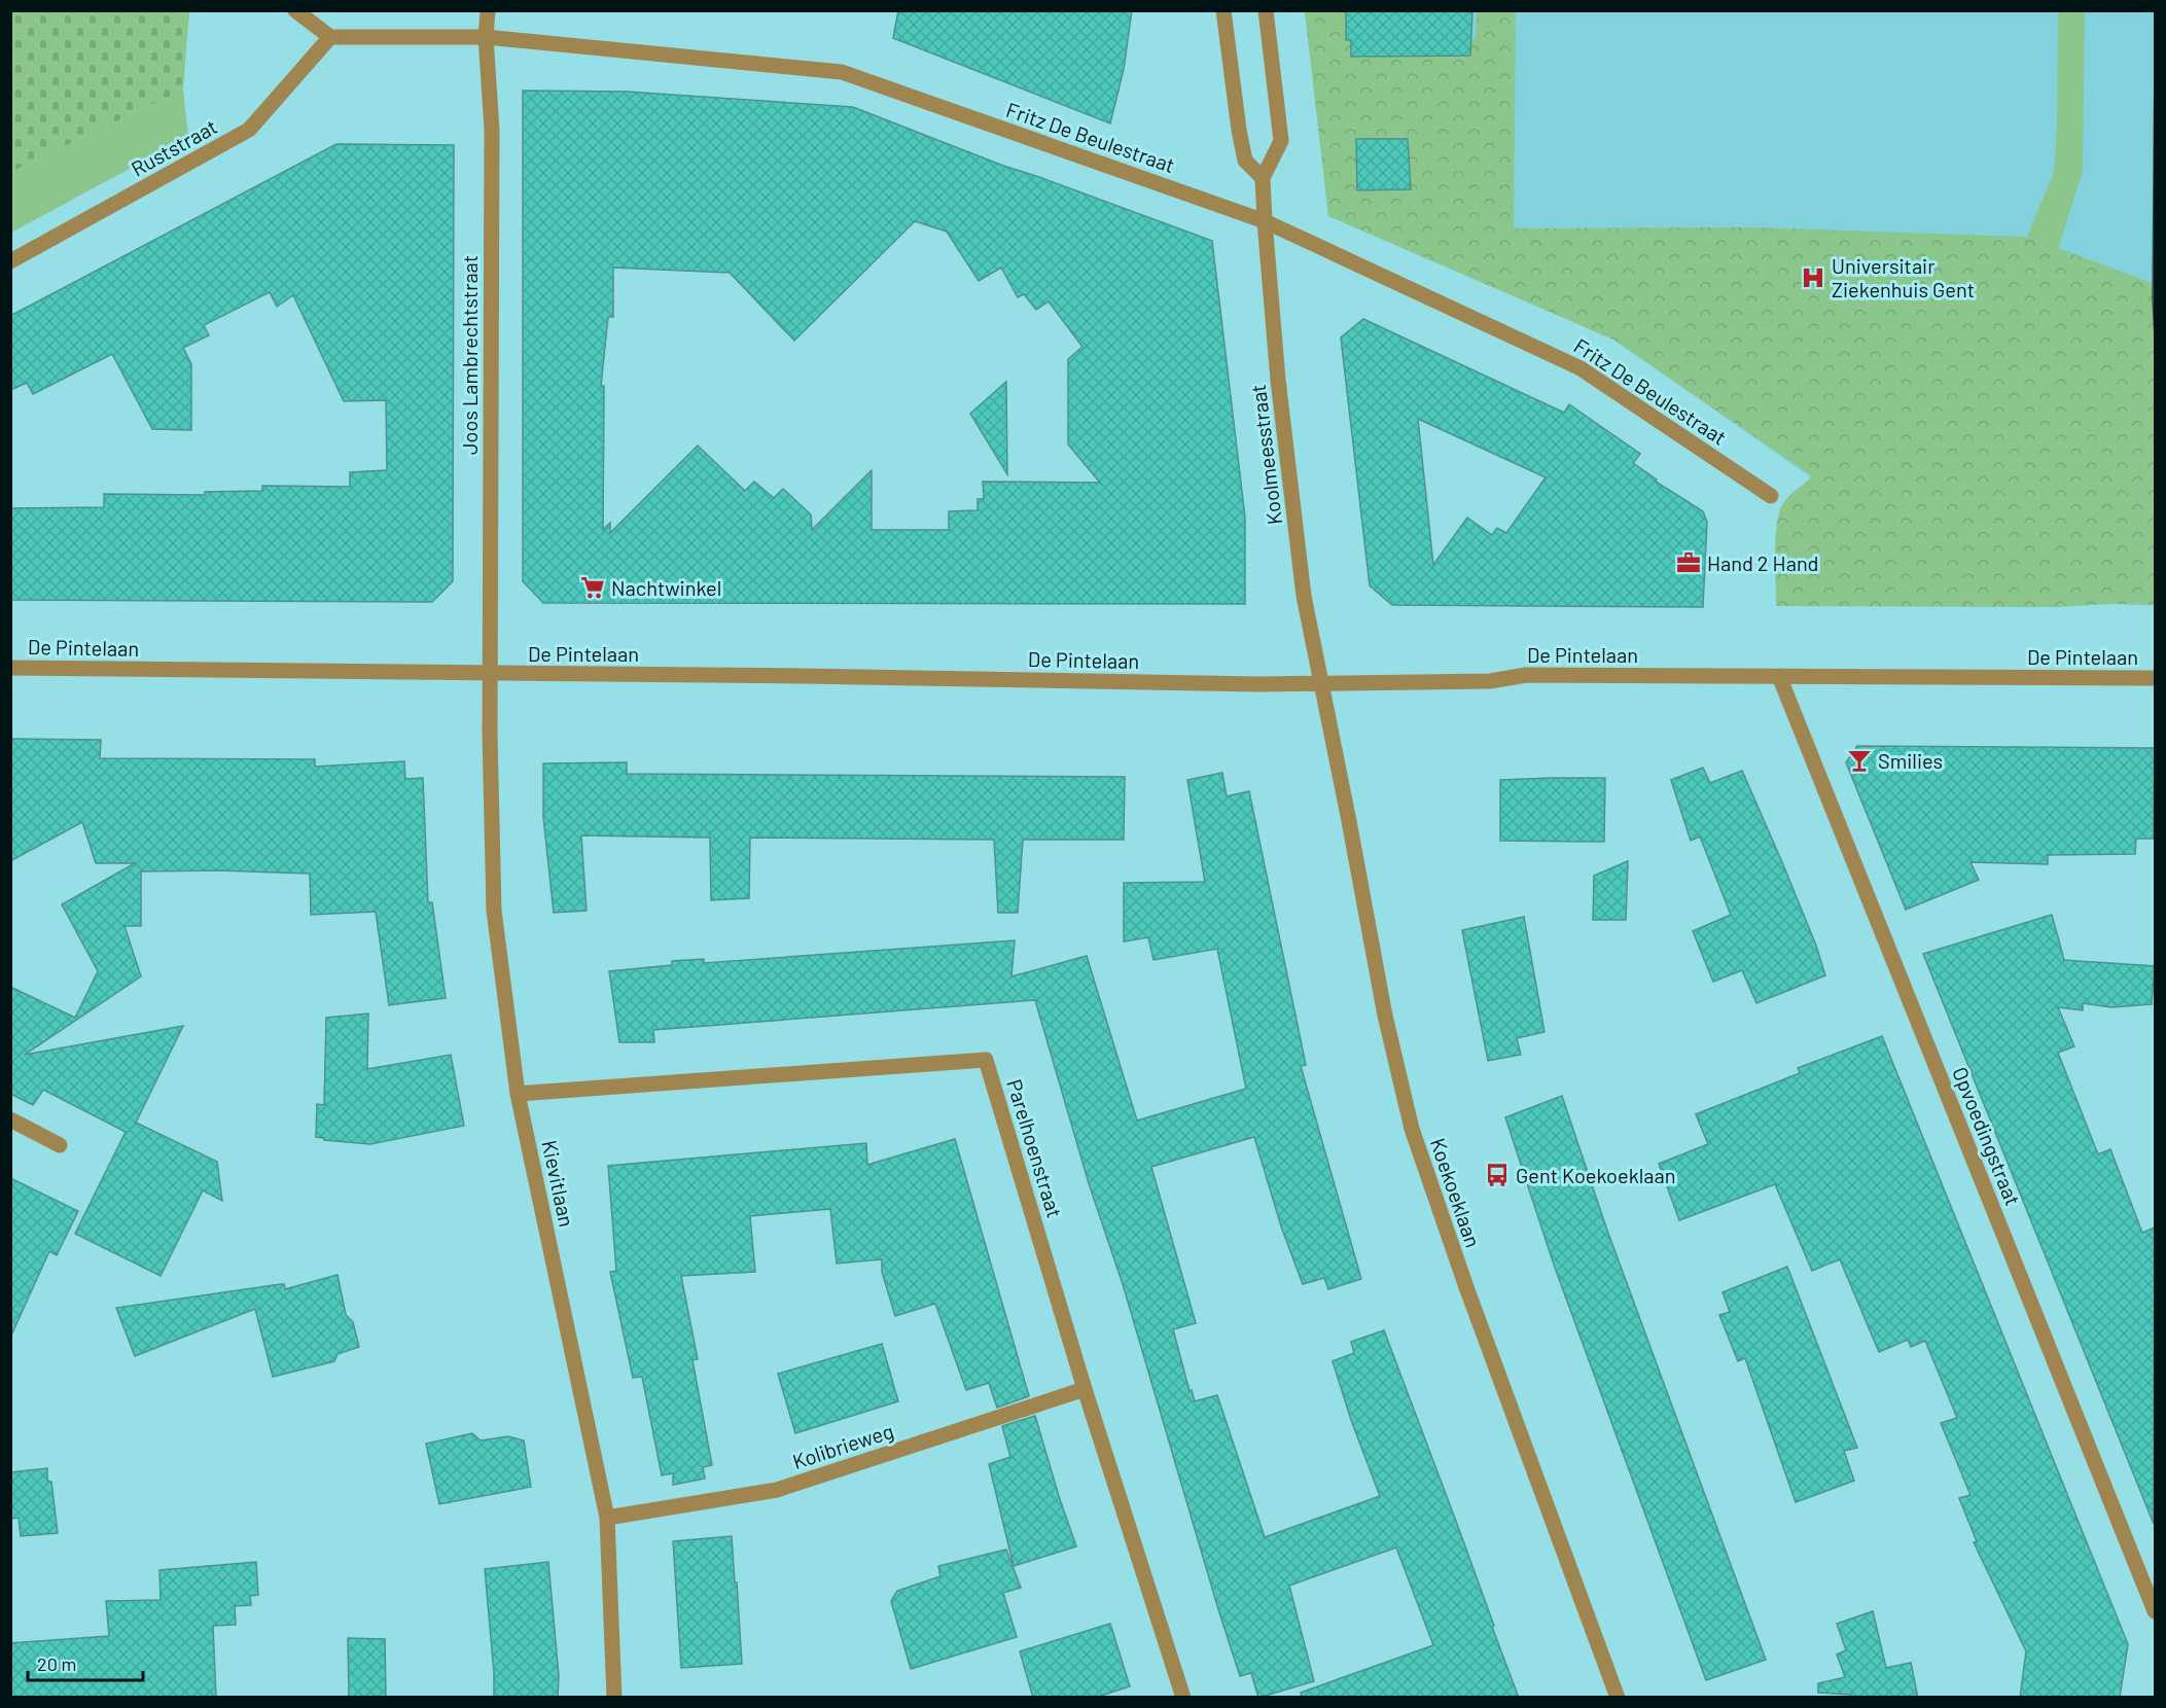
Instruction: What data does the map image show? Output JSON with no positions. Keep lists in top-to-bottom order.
{
  "streets": {
    "street": [
      "Fritz De Beulestraat",
      "Ruststraat",
      "Joos Lambrechtstraat",
      "Koolmeesstraat",
      "De Pintelaan",
      "Opvoedingstraat",
      "Parelhoenstraat",
      "Kievitlaan",
      "Koekoeklaan",
      "Kolibrieweg"
    ]
  },
  "crossings": [
    ["Fritz De Beulestraat", "Ruststraat"],
    ["Fritz De Beulestraat", "Joos Lambrechtstraat"],
    ["Fritz De Beulestraat", "Koolmeesstraat"],
    ["Joos Lambrechtstraat", "De Pintelaan"],
    ["Joos Lambrechtstraat", "Kievitlaan"],
    ["Koolmeesstraat", "De Pintelaan"],
    ["Koolmeesstraat", "Koekoeklaan"],
    ["De Pintelaan", "Opvoedingstraat"],
    ["De Pintelaan", "Kievitlaan"],
    ["De Pintelaan", "Koekoeklaan"],
    ["Parelhoenstraat", "Kievitlaan"],
    ["Parelhoenstraat", "Kolibrieweg"],
    ["Kievitlaan", "Kolibrieweg"]
  ],
  "places": {
    "hospital": ["Universitair Ziekenhuis Gent"],
    "office": ["Hand 2 Hand"],
    "supermarket": ["Nachtwinkel"],
    "bar": ["Smilies"],
    "bus stop": ["Gent Koekoeklaan"]
  },
  "scale_bar": "20 m"
}
